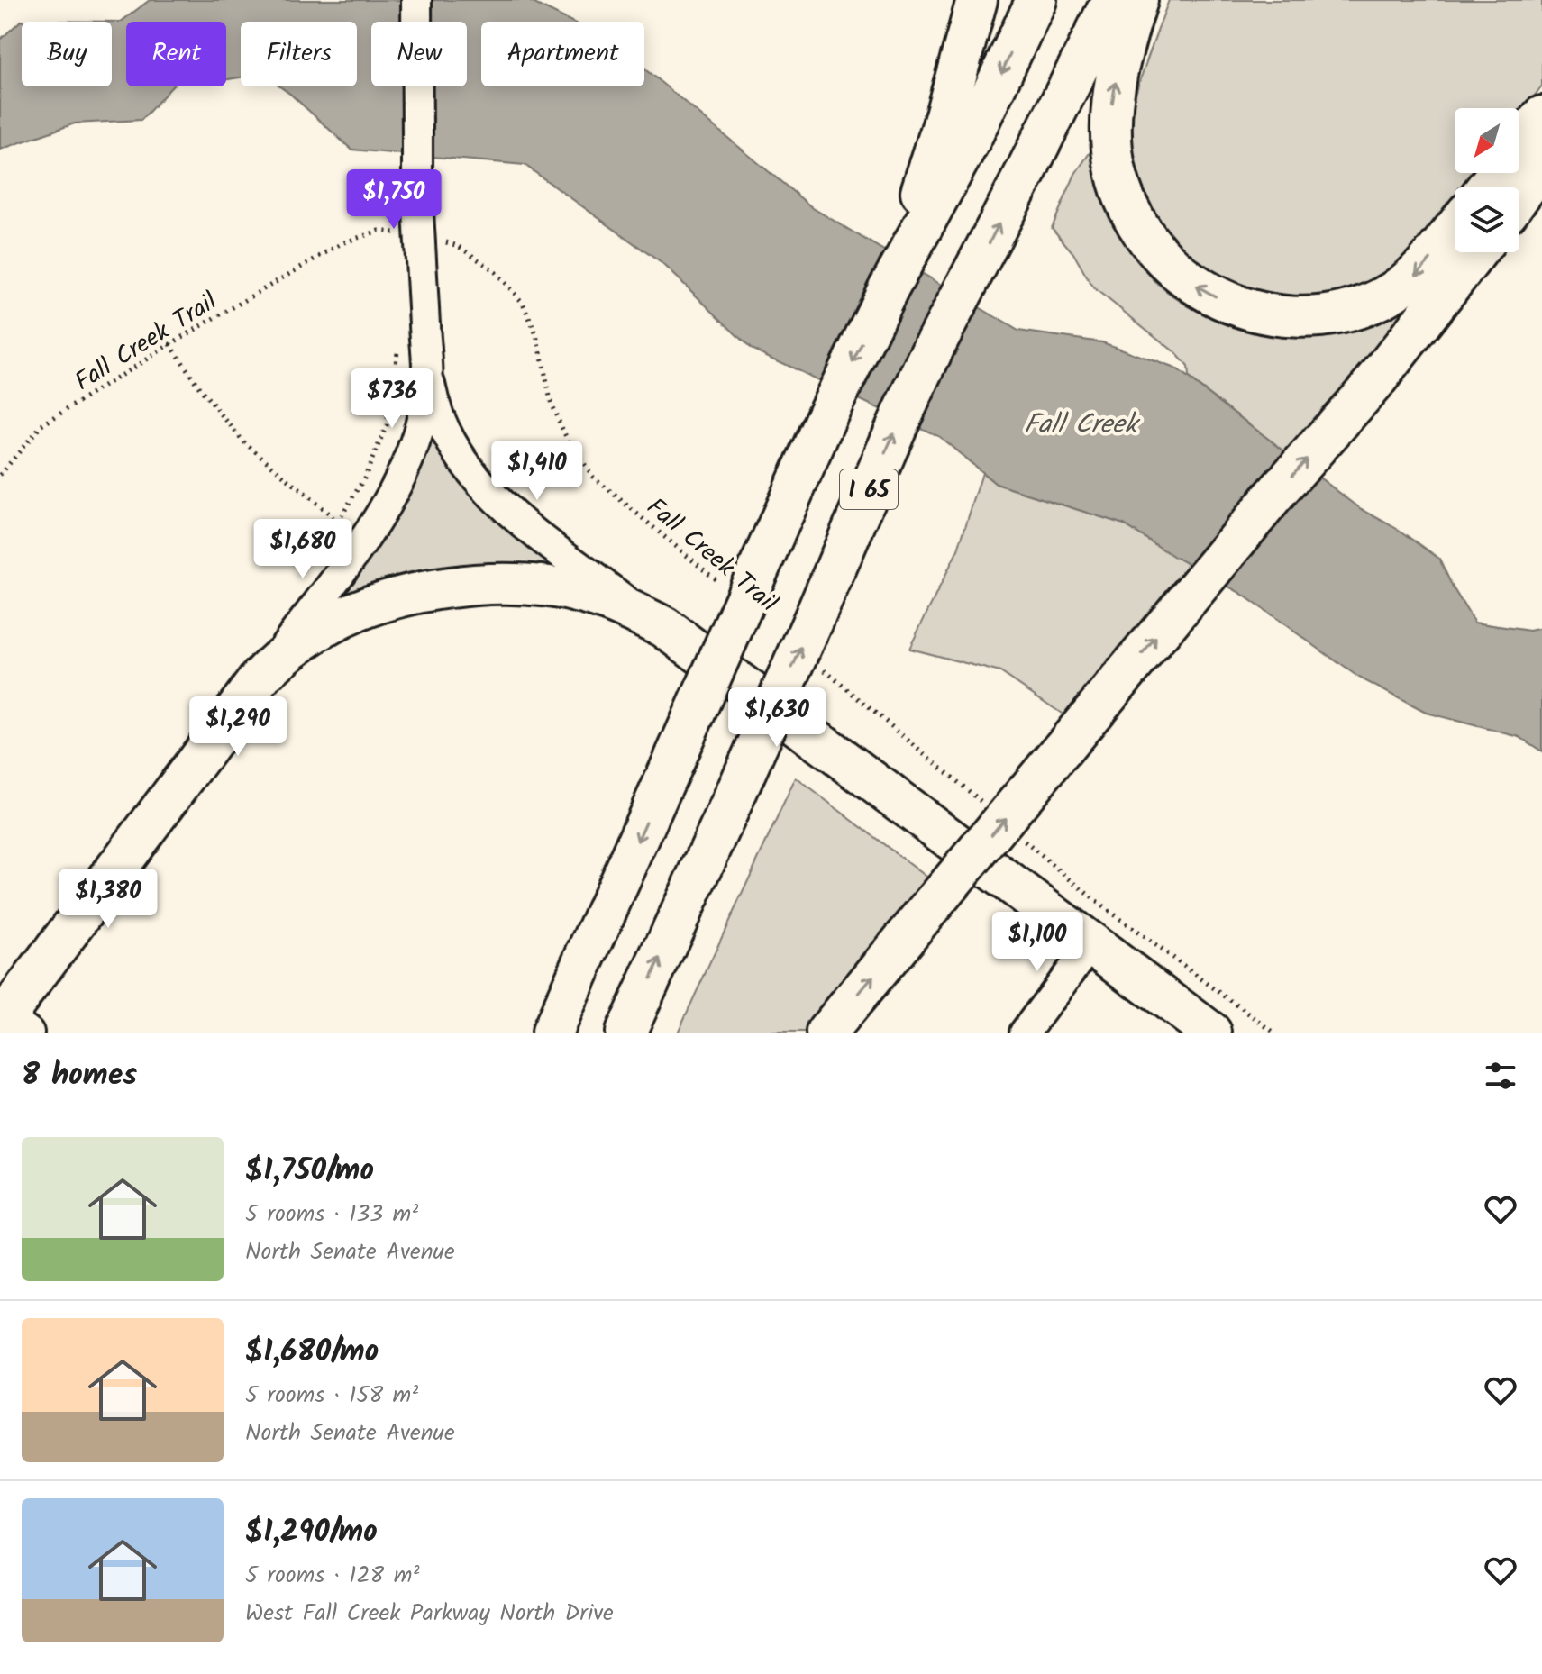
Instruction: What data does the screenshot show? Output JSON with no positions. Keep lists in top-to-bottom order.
{
  "streets": {
    "main road": ["I 65"],
    "path": ["Fall Creek Trail"]
  },
  "water": ["Fall Creek"],
  "north": "bottom left",
  "page": {
    "chip": [
      "Buy",
      "Rent",
      "Filters",
      "New",
      "Apartment"
    ],
    "price": [
      "$1,750",
      "$736",
      "$1,410",
      "$1,680",
      "$1,630",
      "$1,290",
      "$1,380",
      "$1,100"
    ],
    "heading": "8 homes",
    "list": [
      {
        "name": "$1,750/mo",
        "note": "5 rooms · 133 m² · North Senate Avenue"
      },
      {
        "name": "$1,680/mo",
        "note": "5 rooms · 158 m² · North Senate Avenue"
      },
      {
        "name": "$1,290/mo",
        "note": "5 rooms · 128 m² · West Fall Creek Parkway North Drive"
      }
    ]
  }
}
